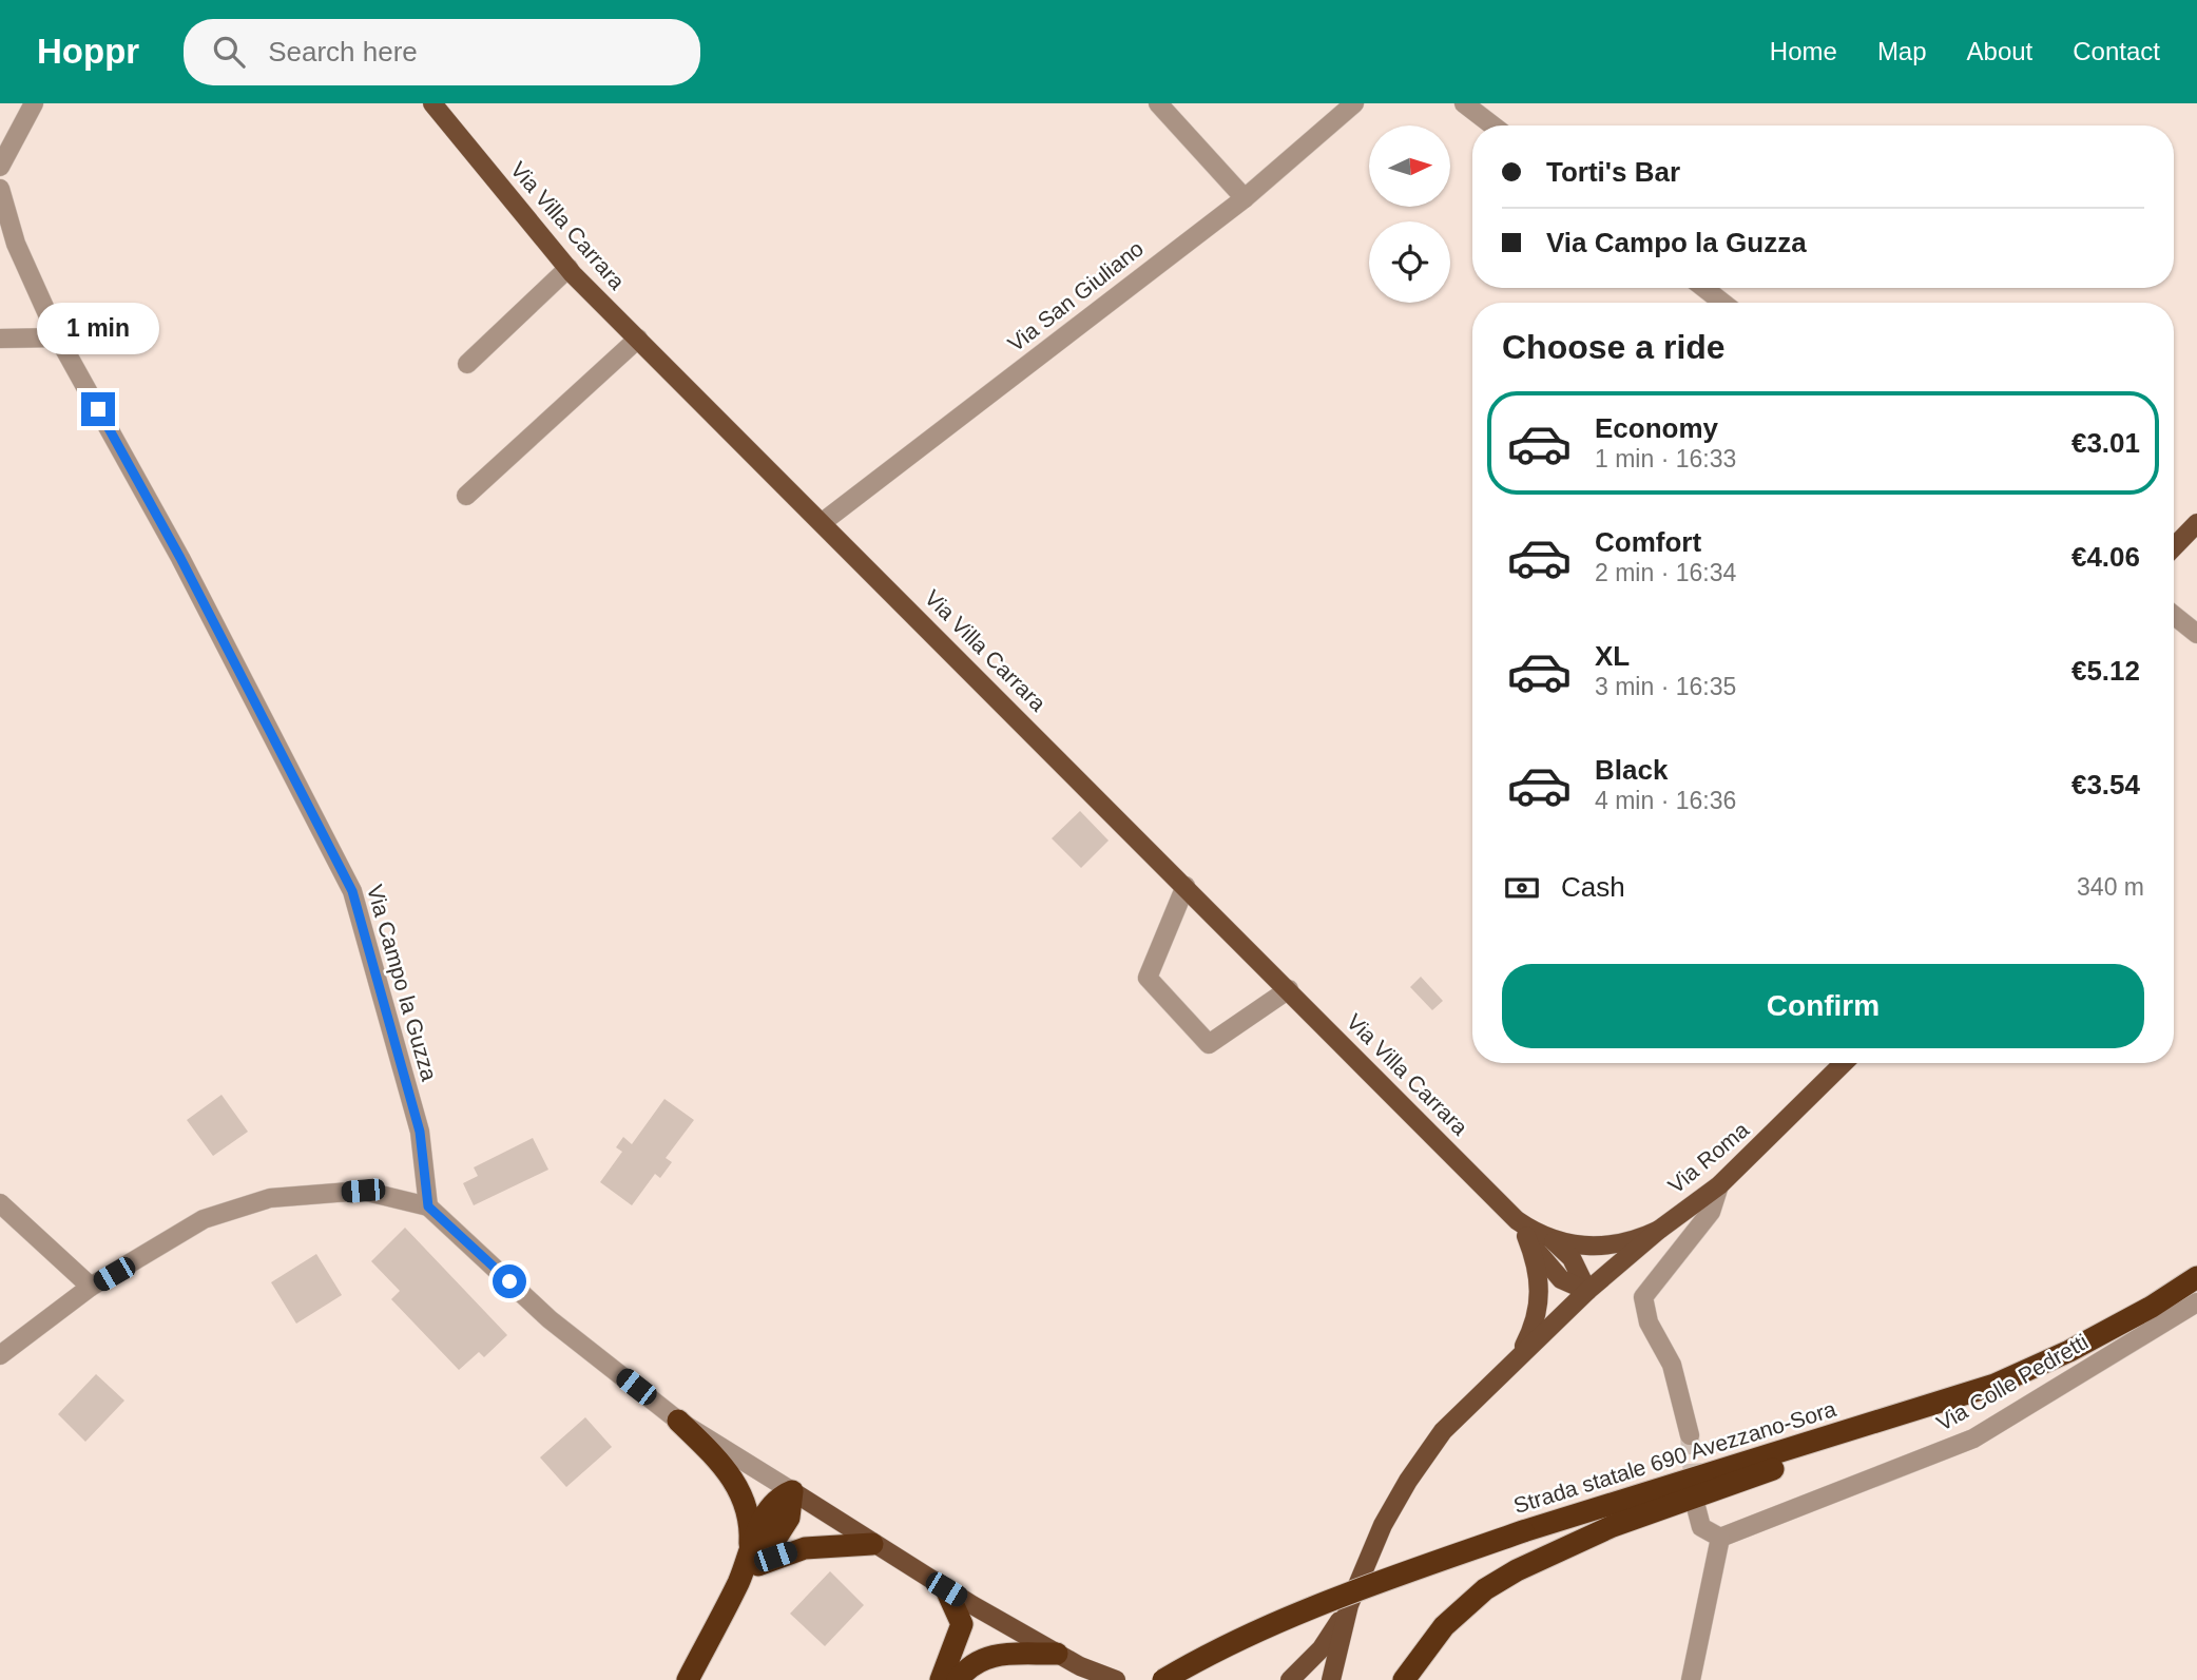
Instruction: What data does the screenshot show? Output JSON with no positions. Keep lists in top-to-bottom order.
{
  "streets": {
    "highway": ["Strada statale 690 Avezzano-Sora"],
    "main road": ["Via Villa Carrara", "Via Roma"],
    "street": ["Via San Giuliano", "Via Campo la Guzza", "Via Colle Pedretti"]
  },
  "crossings": [
    ["Via Villa Carrara", "Via San Giuliano"]
  ],
  "north": "right",
  "page": {
    "header": "Hoppr",
    "search": "Search here",
    "nav": [
      "Home",
      "Map",
      "About",
      "Contact"
    ],
    "banner": ["Torti's Bar", "Via Campo la Guzza"],
    "bubble": "1 min",
    "heading": "Choose a ride",
    "list": [
      {
        "name": "Economy",
        "note": "1 min · 16:33",
        "value": "€3.01"
      },
      {
        "name": "Comfort",
        "note": "2 min · 16:34",
        "value": "€4.06"
      },
      {
        "name": "XL",
        "note": "3 min · 16:35",
        "value": "€5.12"
      },
      {
        "name": "Black",
        "note": "4 min · 16:36",
        "value": "€3.54"
      }
    ],
    "pay": ["Cash", "340 m"],
    "buttons": "Confirm"
  }
}
